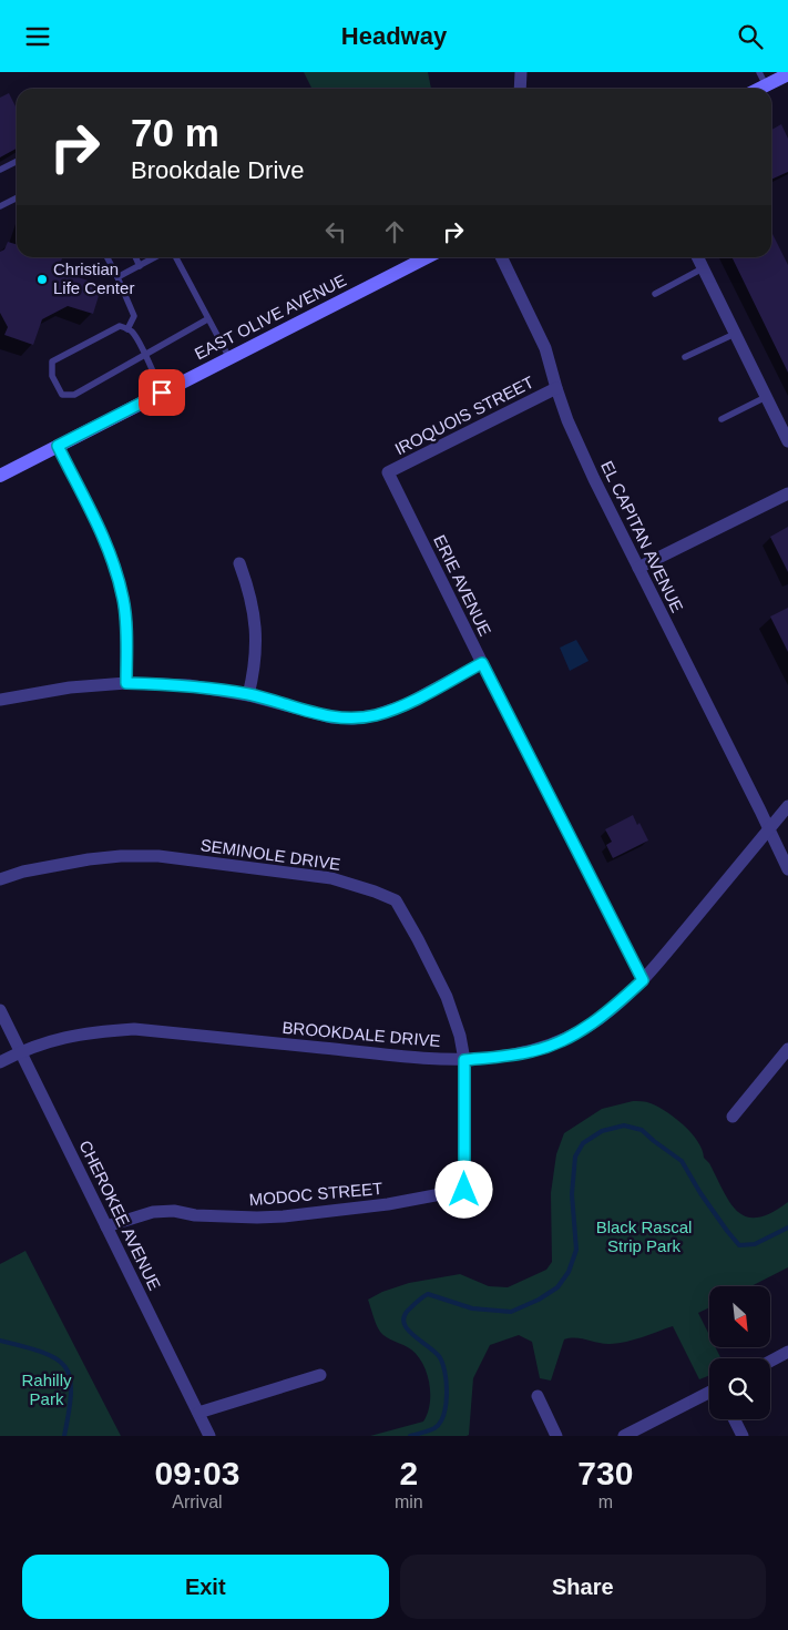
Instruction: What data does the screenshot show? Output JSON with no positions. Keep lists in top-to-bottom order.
{
  "streets": {
    "main road": ["EAST OLIVE AVENUE"],
    "street": [
      "IROQUOIS STREET",
      "EL CAPITAN AVENUE",
      "ERIE AVENUE",
      "SEMINOLE DRIVE",
      "BROOKDALE DRIVE",
      "MODOC STREET",
      "CHEROKEE AVENUE"
    ]
  },
  "crossings": [
    ["IROQUOIS STREET", "EL CAPITAN AVENUE"],
    ["IROQUOIS STREET", "ERIE AVENUE"],
    ["EL CAPITAN AVENUE", "BROOKDALE DRIVE"],
    ["ERIE AVENUE", "BROOKDALE DRIVE"],
    ["SEMINOLE DRIVE", "BROOKDALE DRIVE"],
    ["SEMINOLE DRIVE", "MODOC STREET"],
    ["BROOKDALE DRIVE", "CHEROKEE AVENUE"],
    ["MODOC STREET", "CHEROKEE AVENUE"]
  ],
  "parks": ["Black Rascal Strip Park", "Rahilly Park"],
  "places": ["Christian Life Center"],
  "north": "bottom right",
  "page": {
    "header": "Headway",
    "turn": ["70 m", "Brookdale Drive"],
    "eta": [
      "09:03",
      "Arrival",
      "2",
      "min",
      "730",
      "m"
    ],
    "buttons": ["Exit", "Share"]
  }
}
